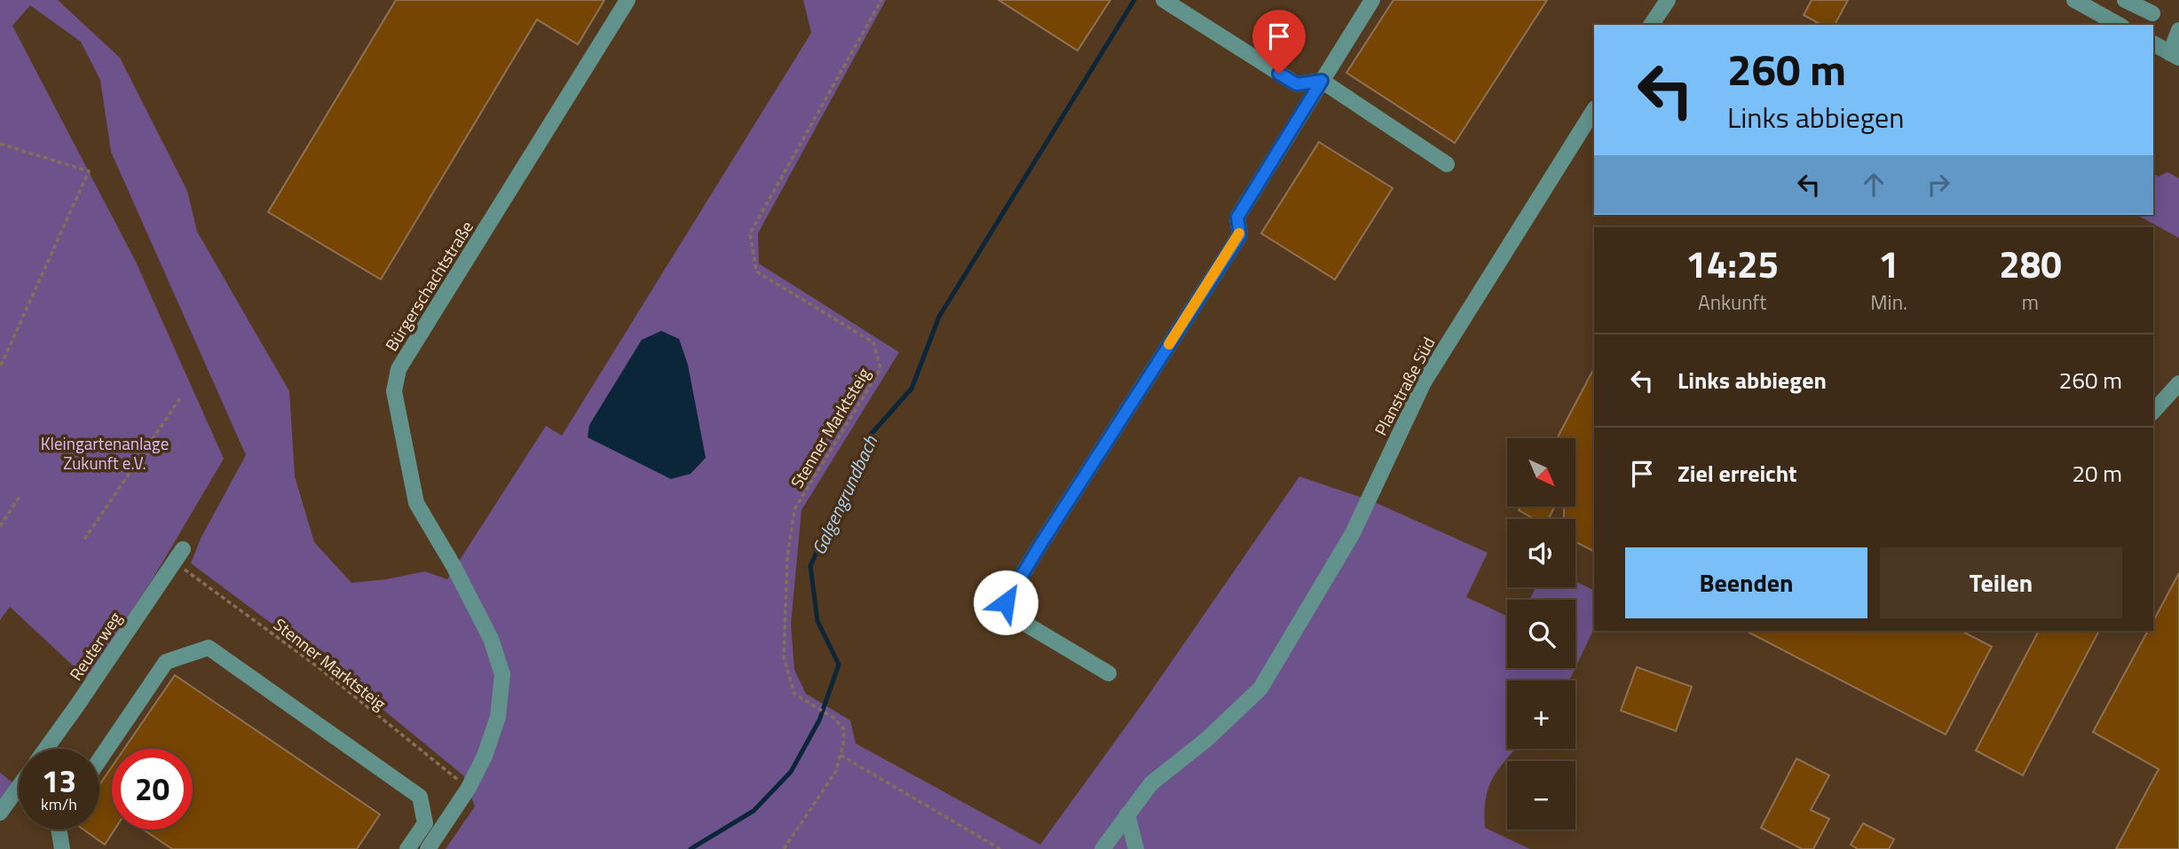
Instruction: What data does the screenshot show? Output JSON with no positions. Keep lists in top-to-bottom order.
{
  "streets": {
    "street": ["Bürgerschachtstraße", "Planstraße Süd", "Reuterweg"],
    "path": ["Stenner Marktsteig"]
  },
  "crossings": [
    ["Bürgerschachtstraße", "Stenner Marktsteig"],
    ["Stenner Marktsteig", "Reuterweg"]
  ],
  "water": ["Galgengrundbach"],
  "parks": ["Kleingartenanlage Zukunft e.V."],
  "north": "bottom right",
  "page": {
    "turn": ["260 m", "Links abbiegen"],
    "eta": [
      "14:25",
      "Ankunft",
      "1",
      "Min.",
      "280",
      "m"
    ],
    "list": [
      {
        "name": "Links abbiegen",
        "value": "260 m"
      },
      {
        "name": "Ziel erreicht",
        "value": "20 m"
      }
    ],
    "map_buttons": ["+", "−"],
    "buttons": ["Beenden", "Teilen"],
    "speed": "13 km/h",
    "limit": "20"
  }
}
